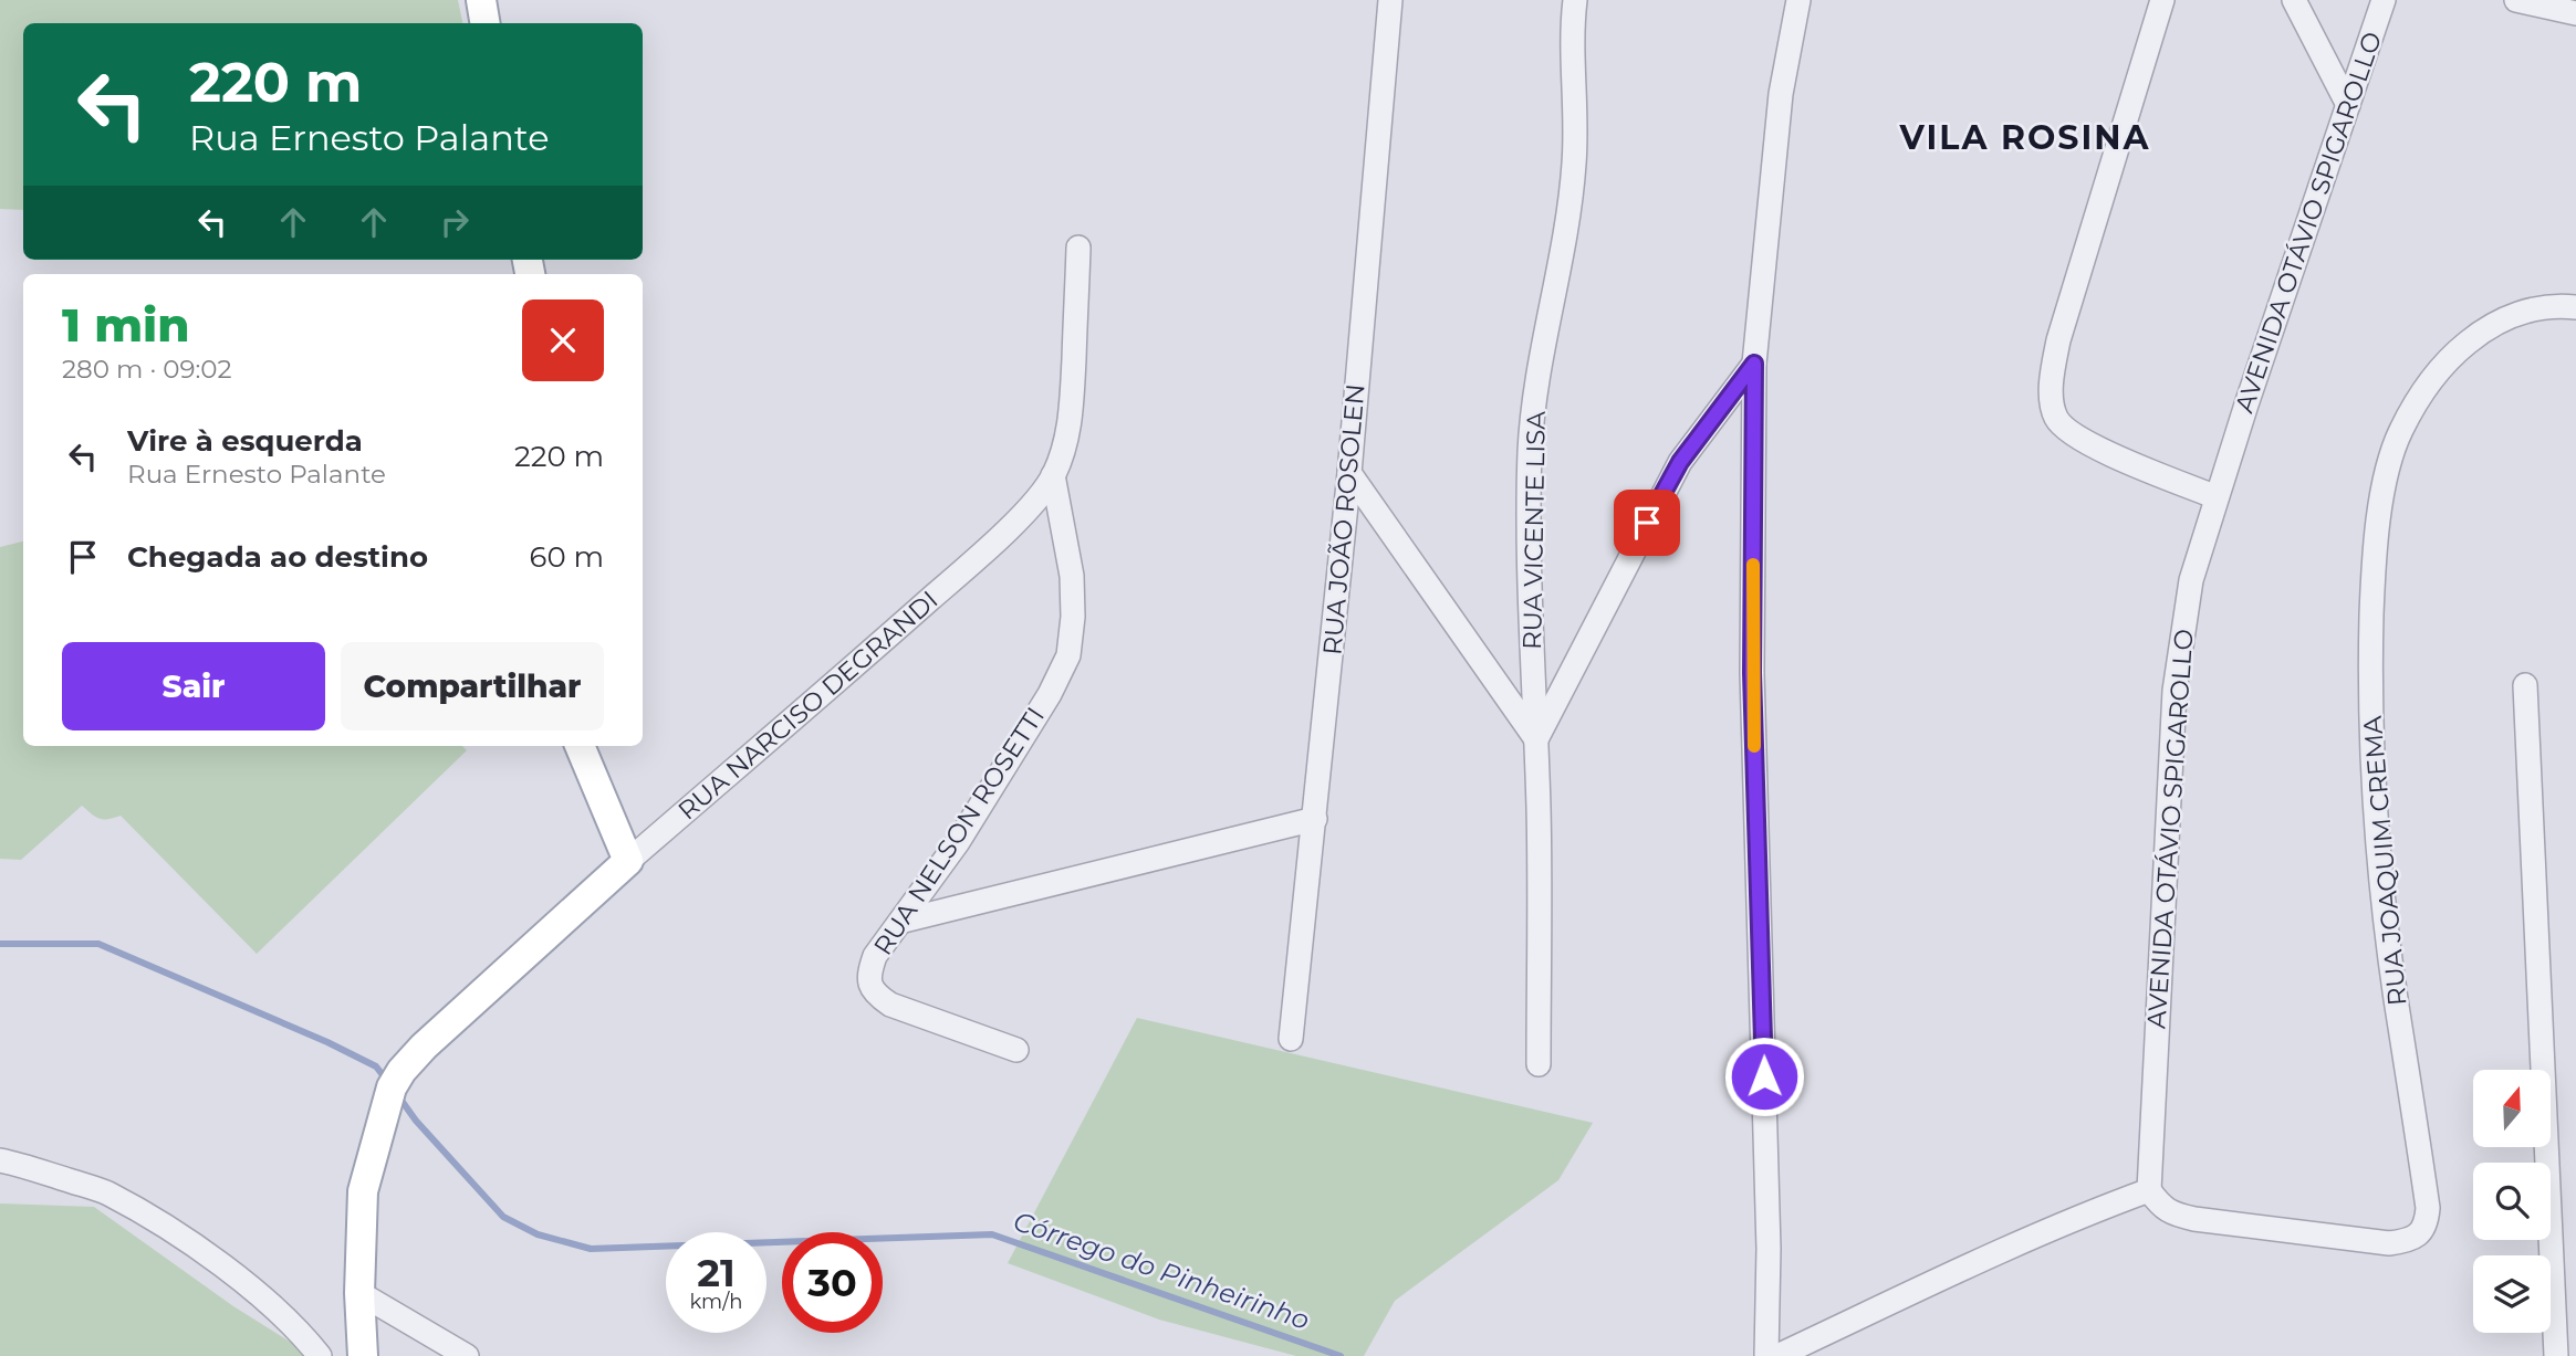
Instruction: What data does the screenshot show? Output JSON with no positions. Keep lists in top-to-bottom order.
{
  "streets": {
    "main road": ["RUA NARCISO DEGRANDI"],
    "street": [
      "AVENIDA OTÁVIO SPIGAROLLO",
      "RUA JOÃO ROSOLEN",
      "RUA VICENTE LISA",
      "RUA NELSON ROSETTI",
      "RUA JOAQUIM CREMA"
    ]
  },
  "crossings": [
    ["AVENIDA OTÁVIO SPIGAROLLO", "RUA JOAQUIM CREMA"],
    ["RUA NARCISO DEGRANDI", "RUA NELSON ROSETTI"]
  ],
  "districts": ["VILA ROSINA"],
  "water": ["Córrego do Pinheirinho"],
  "north": "top",
  "page": {
    "turn": ["220 m", "Rua Ernesto Palante"],
    "heading": ["1 min", "280 m · 09:02"],
    "list": [
      {
        "name": "Vire à esquerda",
        "note": "Rua Ernesto Palante",
        "value": "220 m"
      },
      {
        "name": "Chegada ao destino",
        "value": "60 m"
      }
    ],
    "buttons": ["Sair", "Compartilhar"],
    "speed": "21 km/h",
    "limit": "30"
  }
}
